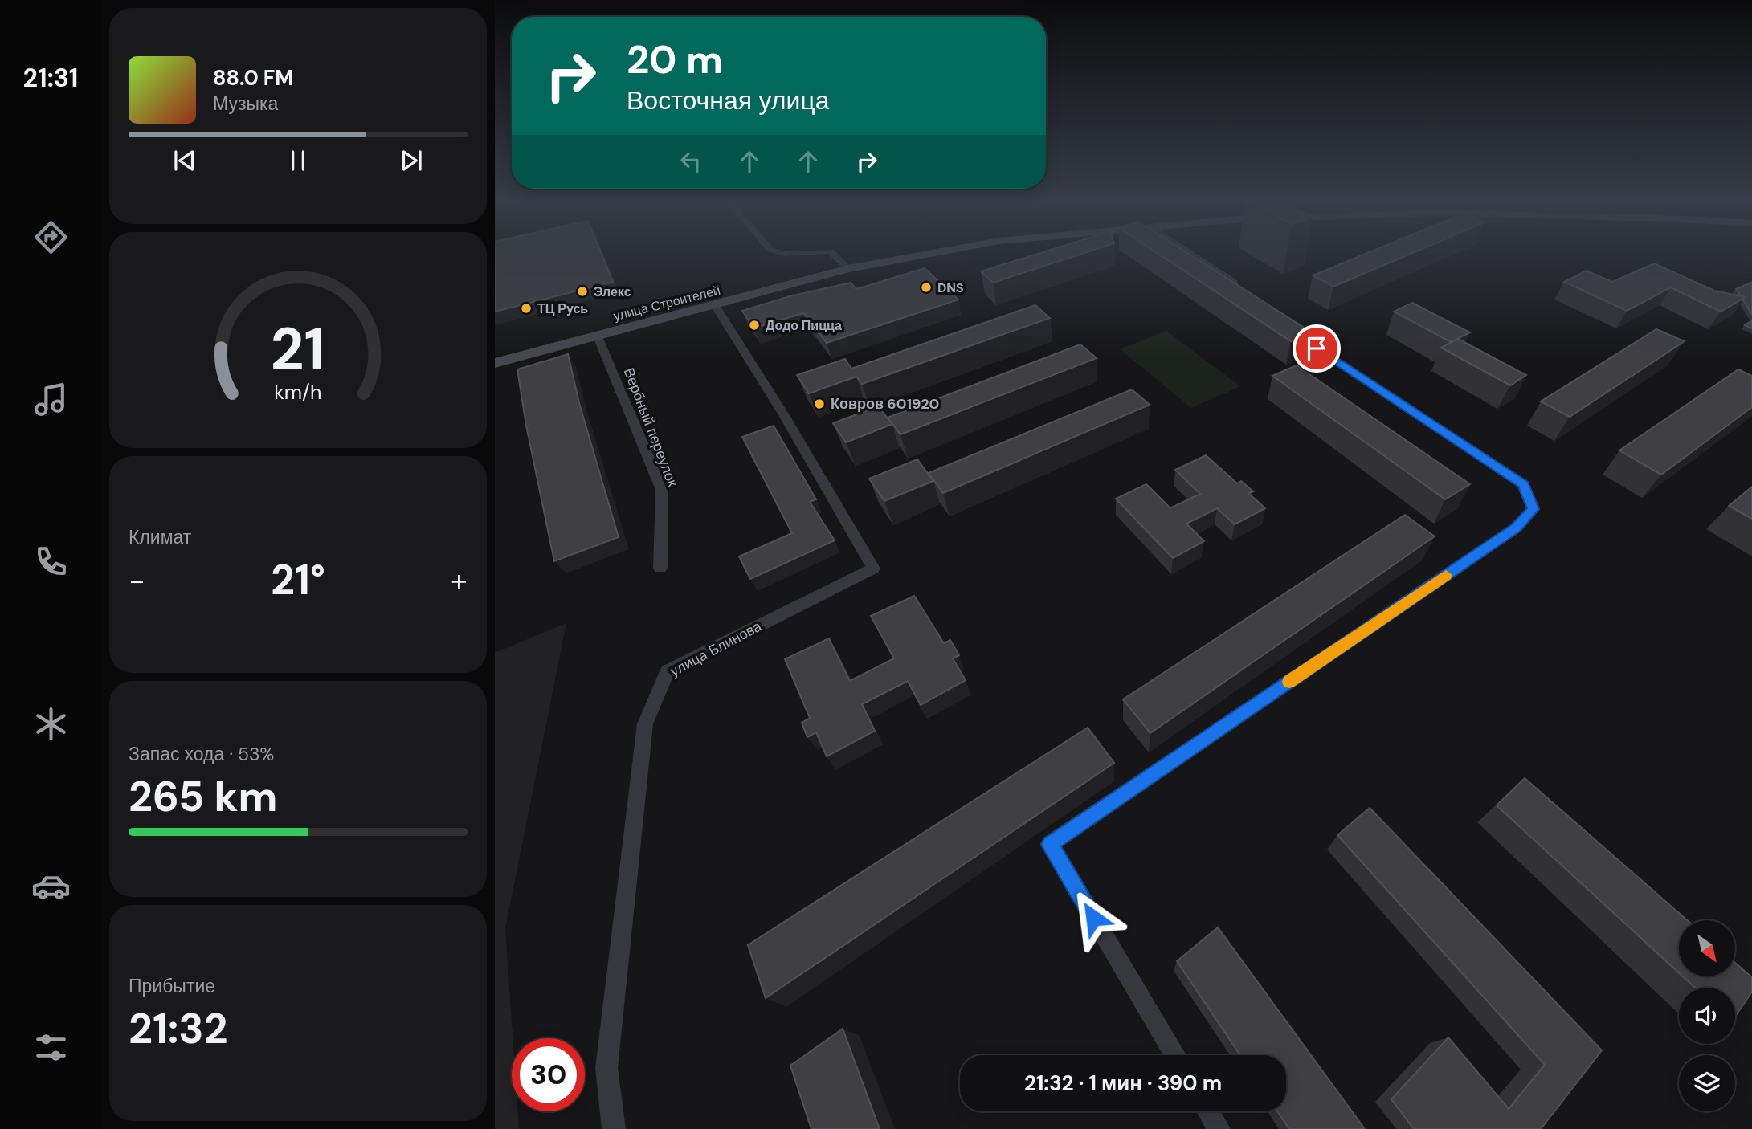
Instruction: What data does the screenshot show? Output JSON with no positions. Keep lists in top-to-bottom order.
{
  "streets": {
    "main road": ["улица Строителей"],
    "street": ["Вербный переулок", "улица Блинова"]
  },
  "crossings": [
    ["улица Строителей", "Вербный переулок"],
    ["улица Строителей", "улица Блинова"]
  ],
  "places": [
    "DNS",
    "Элекс",
    "ТЦ Русь",
    "Додо Пицца",
    "Ковров 601920"
  ],
  "north": "bottom right",
  "page": {
    "tabs": "21:31",
    "turn": ["20 m", "Восточная улица"],
    "song": ["88.0 FM", "Музыка"],
    "tile": [
      "Климат",
      ["Запас хода · 53%", "265 km"],
      ["Прибытие", "21:32"]
    ],
    "heat": ["−", "21°", "+"],
    "limit": "30",
    "trip": "21:32 · 1 мин · 390 m",
    "gauge": ["21", "km/h"]
  }
}
